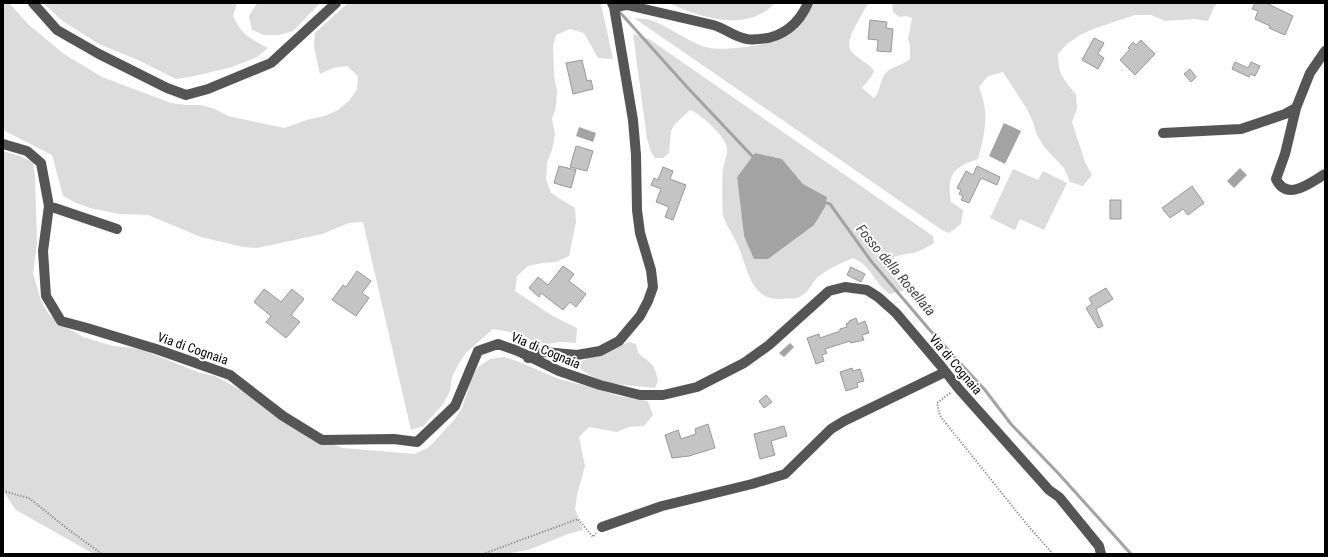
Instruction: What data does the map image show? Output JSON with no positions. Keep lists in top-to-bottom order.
{
  "streets": {
    "street": ["Via di Cognaia"]
  },
  "water": ["Fosso della Rosellata"]
}
